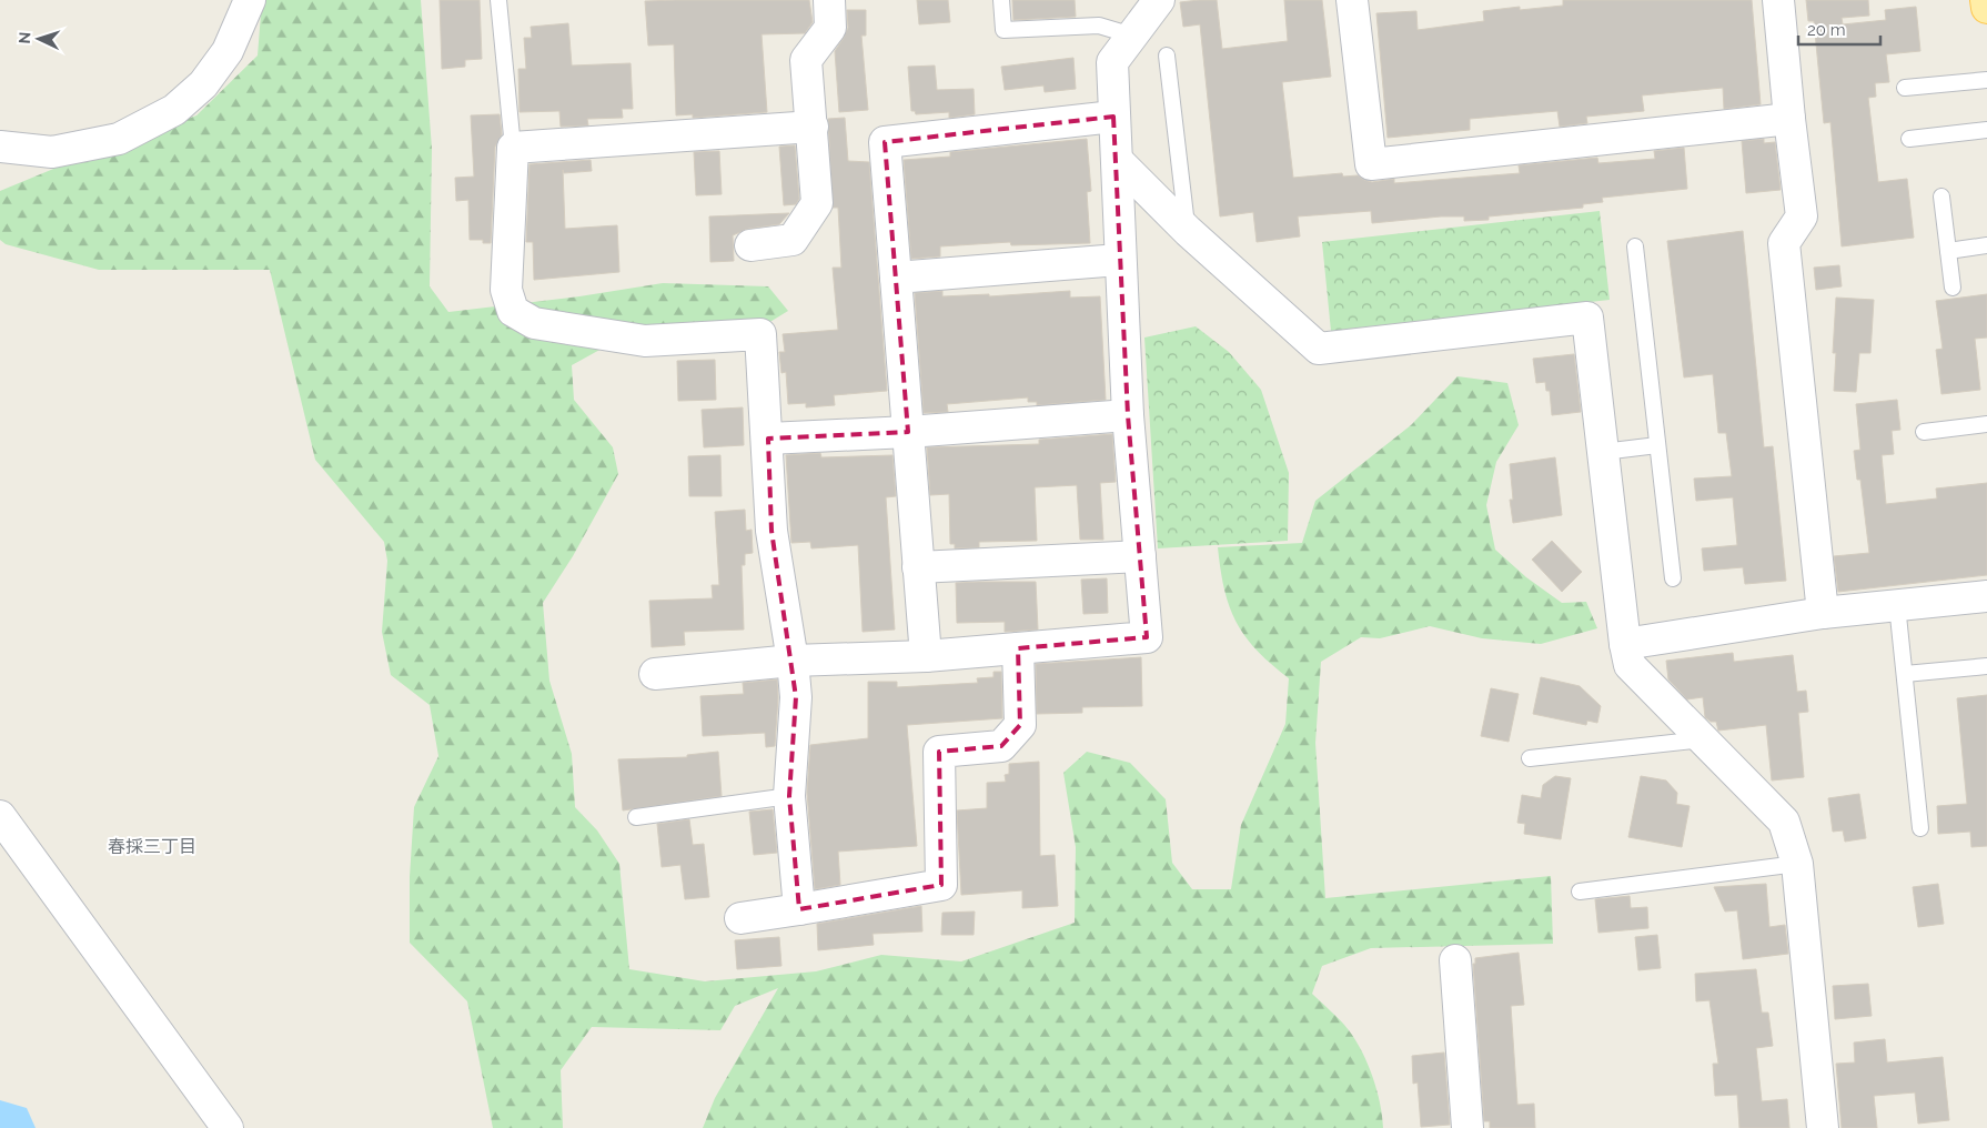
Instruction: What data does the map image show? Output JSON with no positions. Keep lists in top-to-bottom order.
{
  "districts": ["春採三丁目"],
  "scale_bar": "20 m",
  "north": "left"
}
